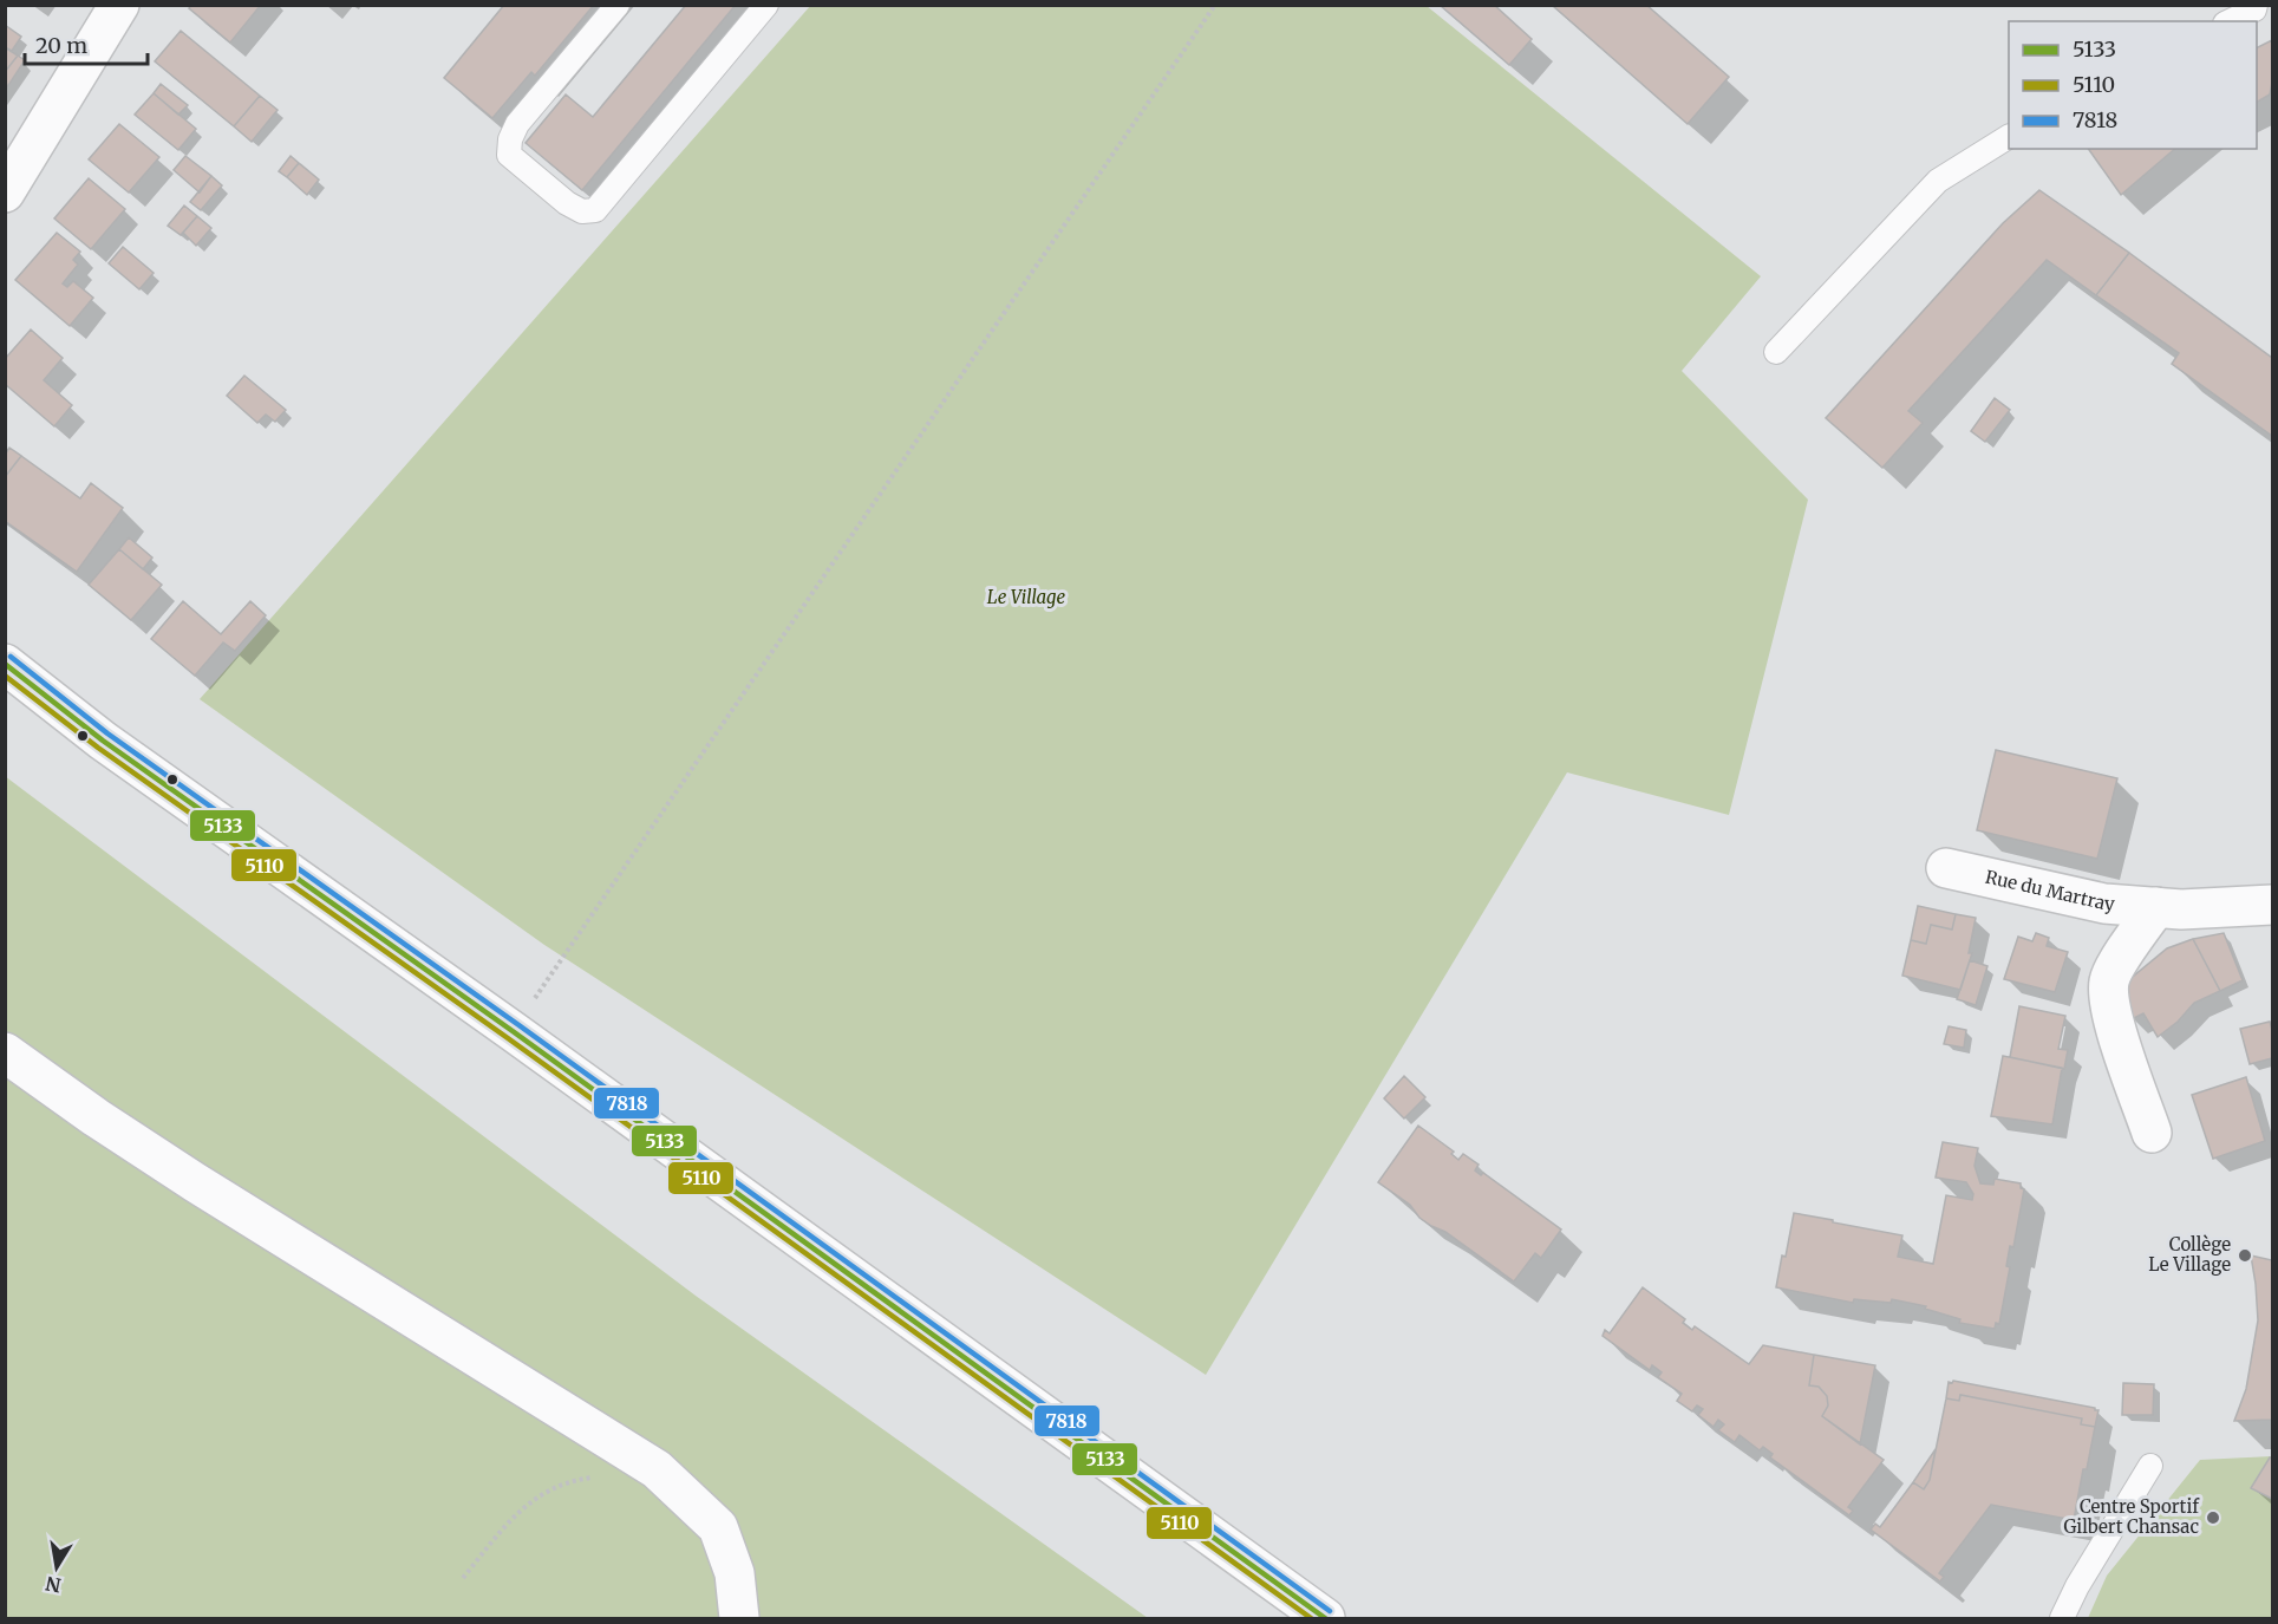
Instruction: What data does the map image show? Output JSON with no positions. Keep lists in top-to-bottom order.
{
  "streets": {
    "street": ["Rue du Martray"]
  },
  "parks": ["Le Village"],
  "places": ["Collège Le Village", "Centre Sportif Gilbert Chansac"],
  "lines": ["transit line 7818", "transit line 5133", "transit line 5110"],
  "legend": ["5133", "5110", "7818"],
  "scale_bar": "20 m",
  "north": "bottom"
}
